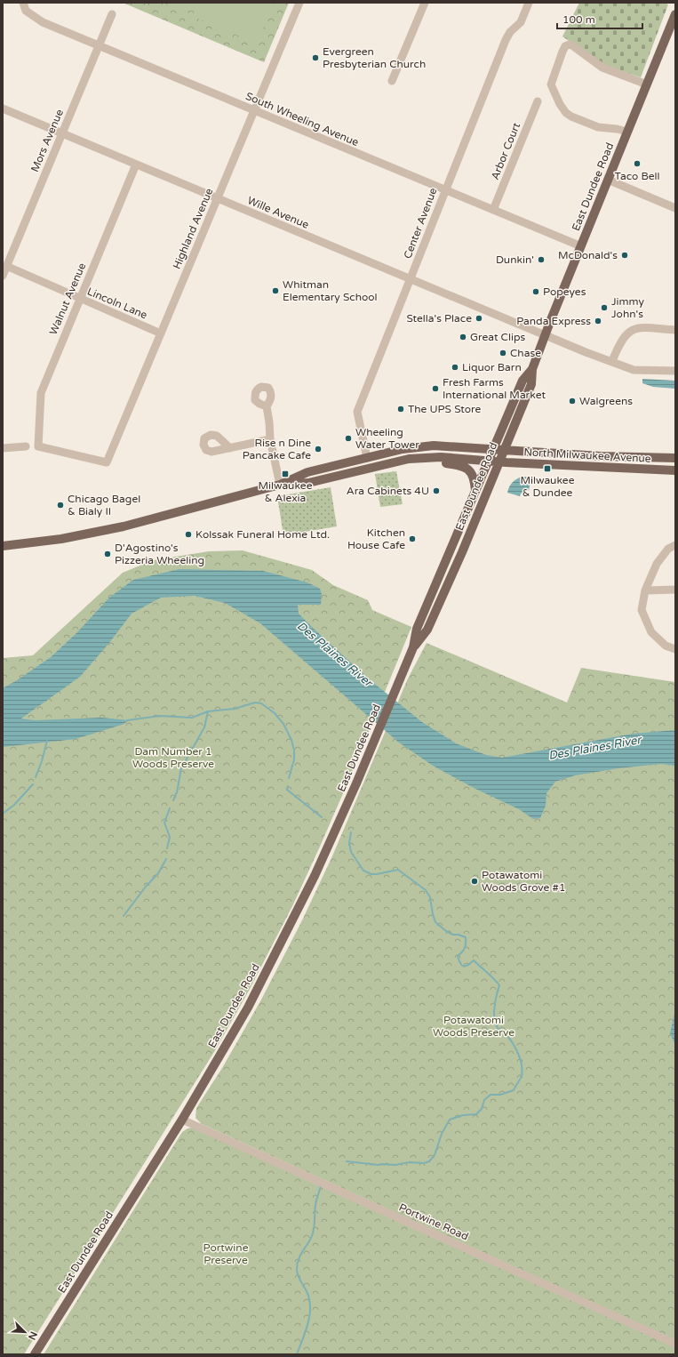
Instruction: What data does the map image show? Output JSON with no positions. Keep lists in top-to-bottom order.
{
  "streets": {
    "main road": ["East Dundee Road", "North Milwaukee Avenue"],
    "street": [
      "South Wheeling Avenue",
      "Mors Avenue",
      "Arbor Court",
      "Wille Avenue",
      "Center Avenue",
      "Highland Avenue",
      "Walnut Avenue",
      "Lincoln Lane",
      "Portwine Road"
    ]
  },
  "crossings": [
    ["South Wheeling Avenue", "Mors Avenue"],
    ["South Wheeling Avenue", "Arbor Court"],
    ["South Wheeling Avenue", "East Dundee Road"],
    ["South Wheeling Avenue", "Center Avenue"],
    ["South Wheeling Avenue", "Highland Avenue"],
    ["Mors Avenue", "Wille Avenue"],
    ["Mors Avenue", "Lincoln Lane"],
    ["East Dundee Road", "Wille Avenue"],
    ["East Dundee Road", "North Milwaukee Avenue"],
    ["East Dundee Road", "Portwine Road"],
    ["Wille Avenue", "Center Avenue"],
    ["Wille Avenue", "Highland Avenue"],
    ["Wille Avenue", "Walnut Avenue"],
    ["Center Avenue", "North Milwaukee Avenue"],
    ["Highland Avenue", "Walnut Avenue"],
    ["Highland Avenue", "Lincoln Lane"],
    ["Walnut Avenue", "Lincoln Lane"]
  ],
  "water": ["Des Plaines River"],
  "parks": ["Dam Number 1 Woods Preserve", "Potawatomi Woods Preserve", "Portwine Preserve"],
  "places": {
    "other": [
      "Evergreen Presbyterian Church",
      "Taco Bell",
      "McDonald's",
      "Dunkin'",
      "Whitman Elementary School",
      "Popeyes",
      "Jimmy John's",
      "Stella's Place",
      "Panda Express",
      "Great Clips",
      "Chase",
      "Liquor Barn",
      "Fresh Farms International Market",
      "Walgreens",
      "The UPS Store",
      "Wheeling Water Tower",
      "Rise n Dine Pancake Cafe",
      "Ara Cabinets 4U",
      "Chicago Bagel & Bialy II",
      "Kolssak Funeral Home Ltd.",
      "Kitchen House Cafe",
      "D'Agostino's Pizzeria Wheeling",
      "Potawatomi Woods Grove #1"
    ],
    "transit": ["Milwaukee & Dundee", "Milwaukee & Alexia"]
  },
  "scale_bar": "100 m",
  "north": "bottom right"
}
